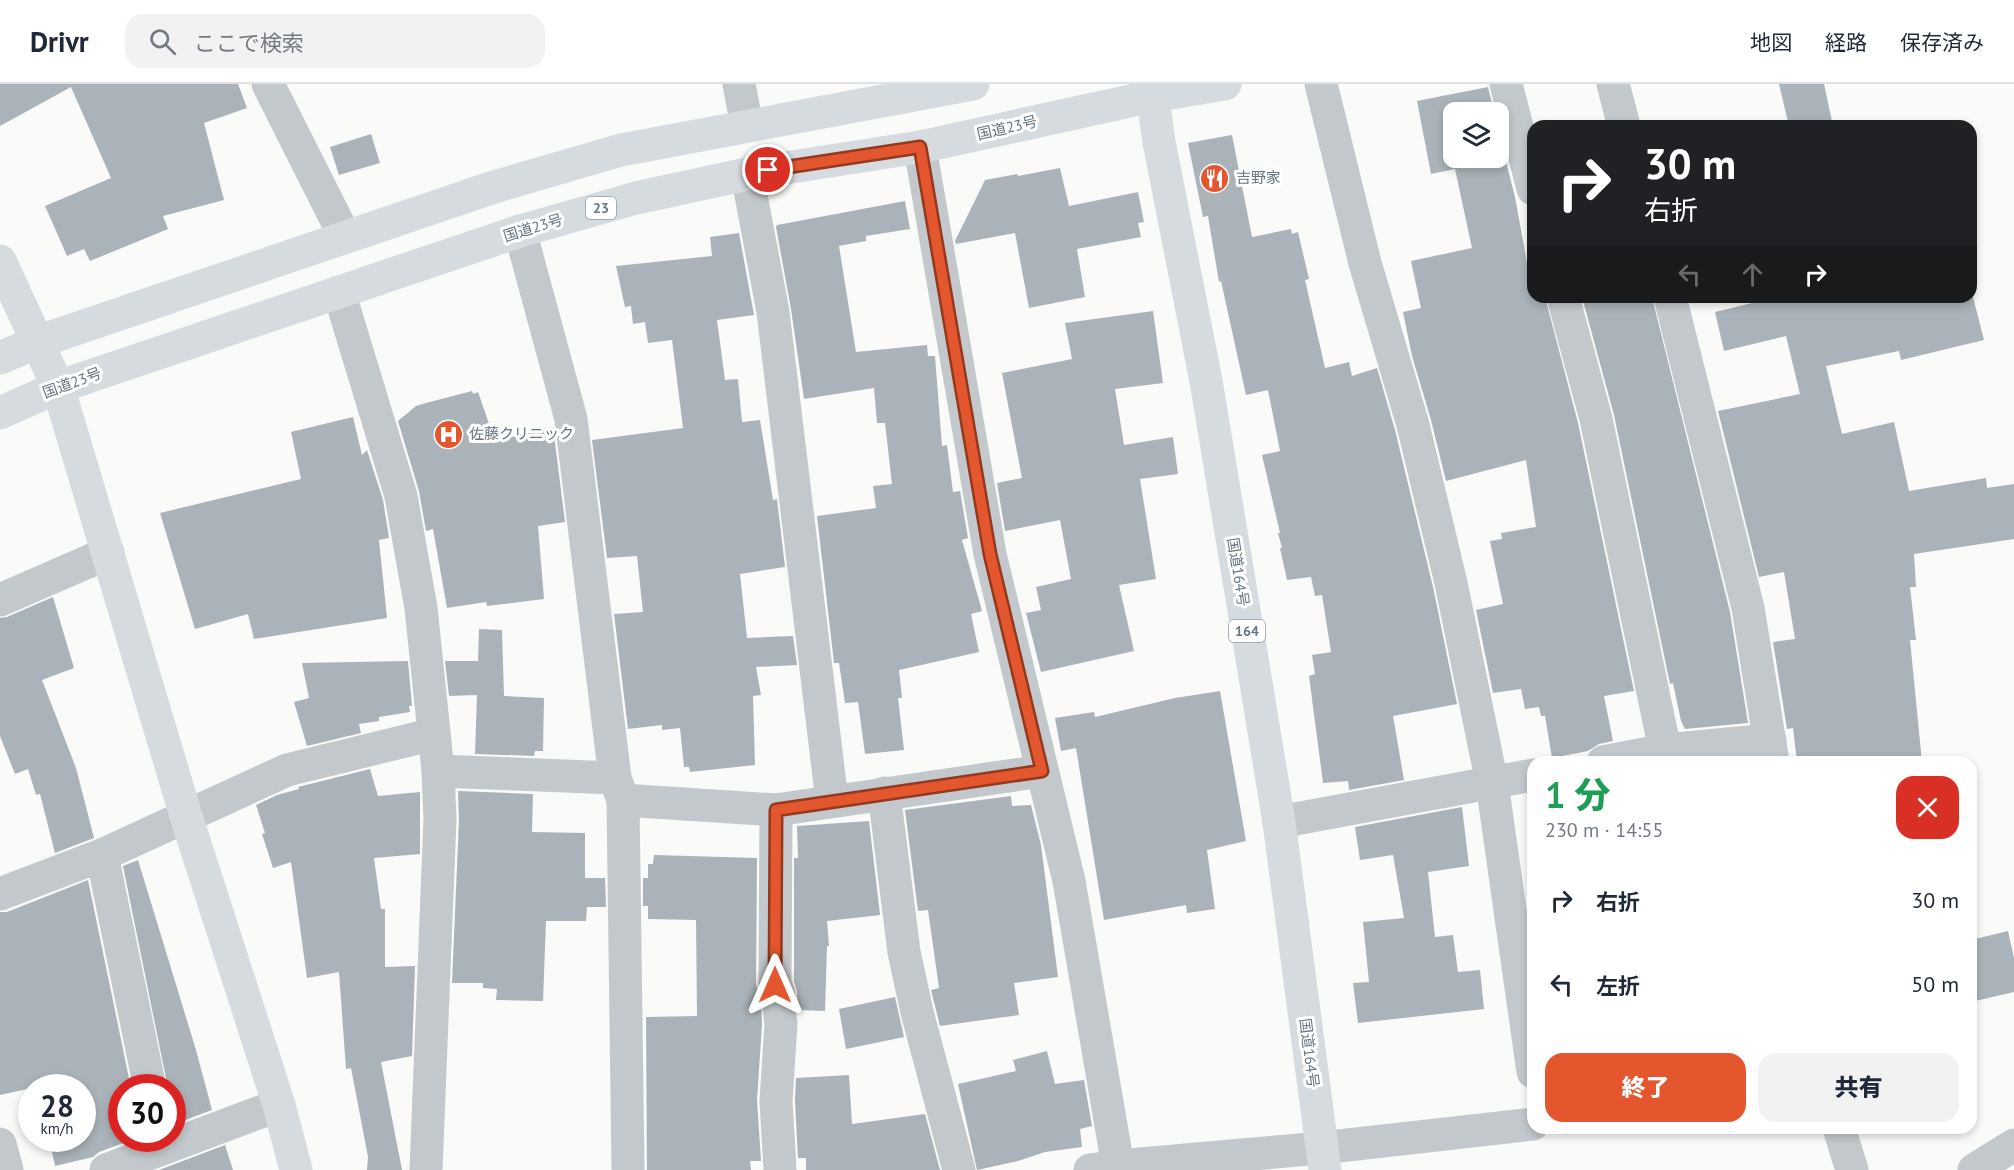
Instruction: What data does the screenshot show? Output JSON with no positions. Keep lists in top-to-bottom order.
{
  "streets": {
    "main road": [
      "国道23号",
      "23",
      "国道164号",
      "164"
    ]
  },
  "crossings": [
    ["国道23号", "国道164号"]
  ],
  "places": {
    "restaurant": ["吉野家"],
    "hospital": ["佐藤クリニック"]
  },
  "page": {
    "header": "Drivr",
    "search": "ここで検索",
    "nav": ["地図", "経路", "保存済み"],
    "turn": ["30 m", "右折"],
    "heading": ["1 分", "230 m · 14:55"],
    "list": [
      {
        "name": "右折",
        "value": "30 m"
      },
      {
        "name": "左折",
        "value": "50 m"
      }
    ],
    "buttons": ["終了", "共有"],
    "speed": "28 km/h",
    "limit": "30"
  }
}
